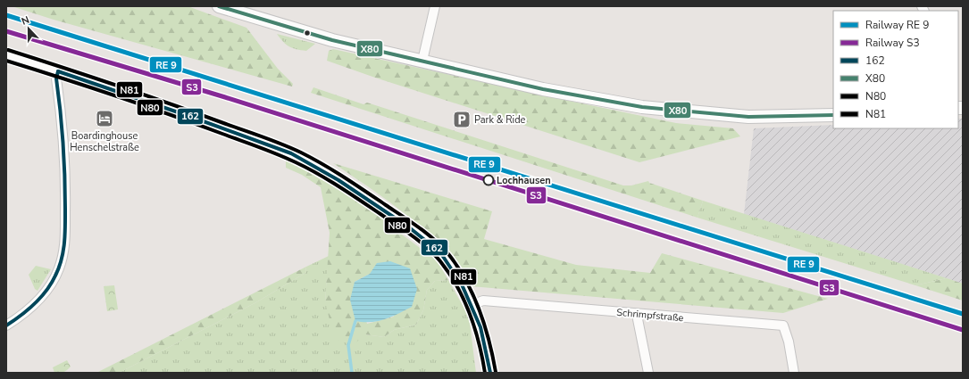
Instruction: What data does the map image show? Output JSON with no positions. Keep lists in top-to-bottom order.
{
  "streets": {
    "street": ["Schrimpfstraße"]
  },
  "places": {
    "hotel": ["Boardinghouse Henschelstraße"],
    "parking": ["Park & Ride"],
    "other": ["Lochhausen"]
  },
  "lines": [
    "transit line X80",
    "rail line S3",
    "transit line N81",
    "transit line N80",
    "transit line 162"
  ],
  "legend": [
    "Railway RE 9",
    "Railway S3",
    "162",
    "X80",
    "N80",
    "N81"
  ],
  "north": "top"
}
